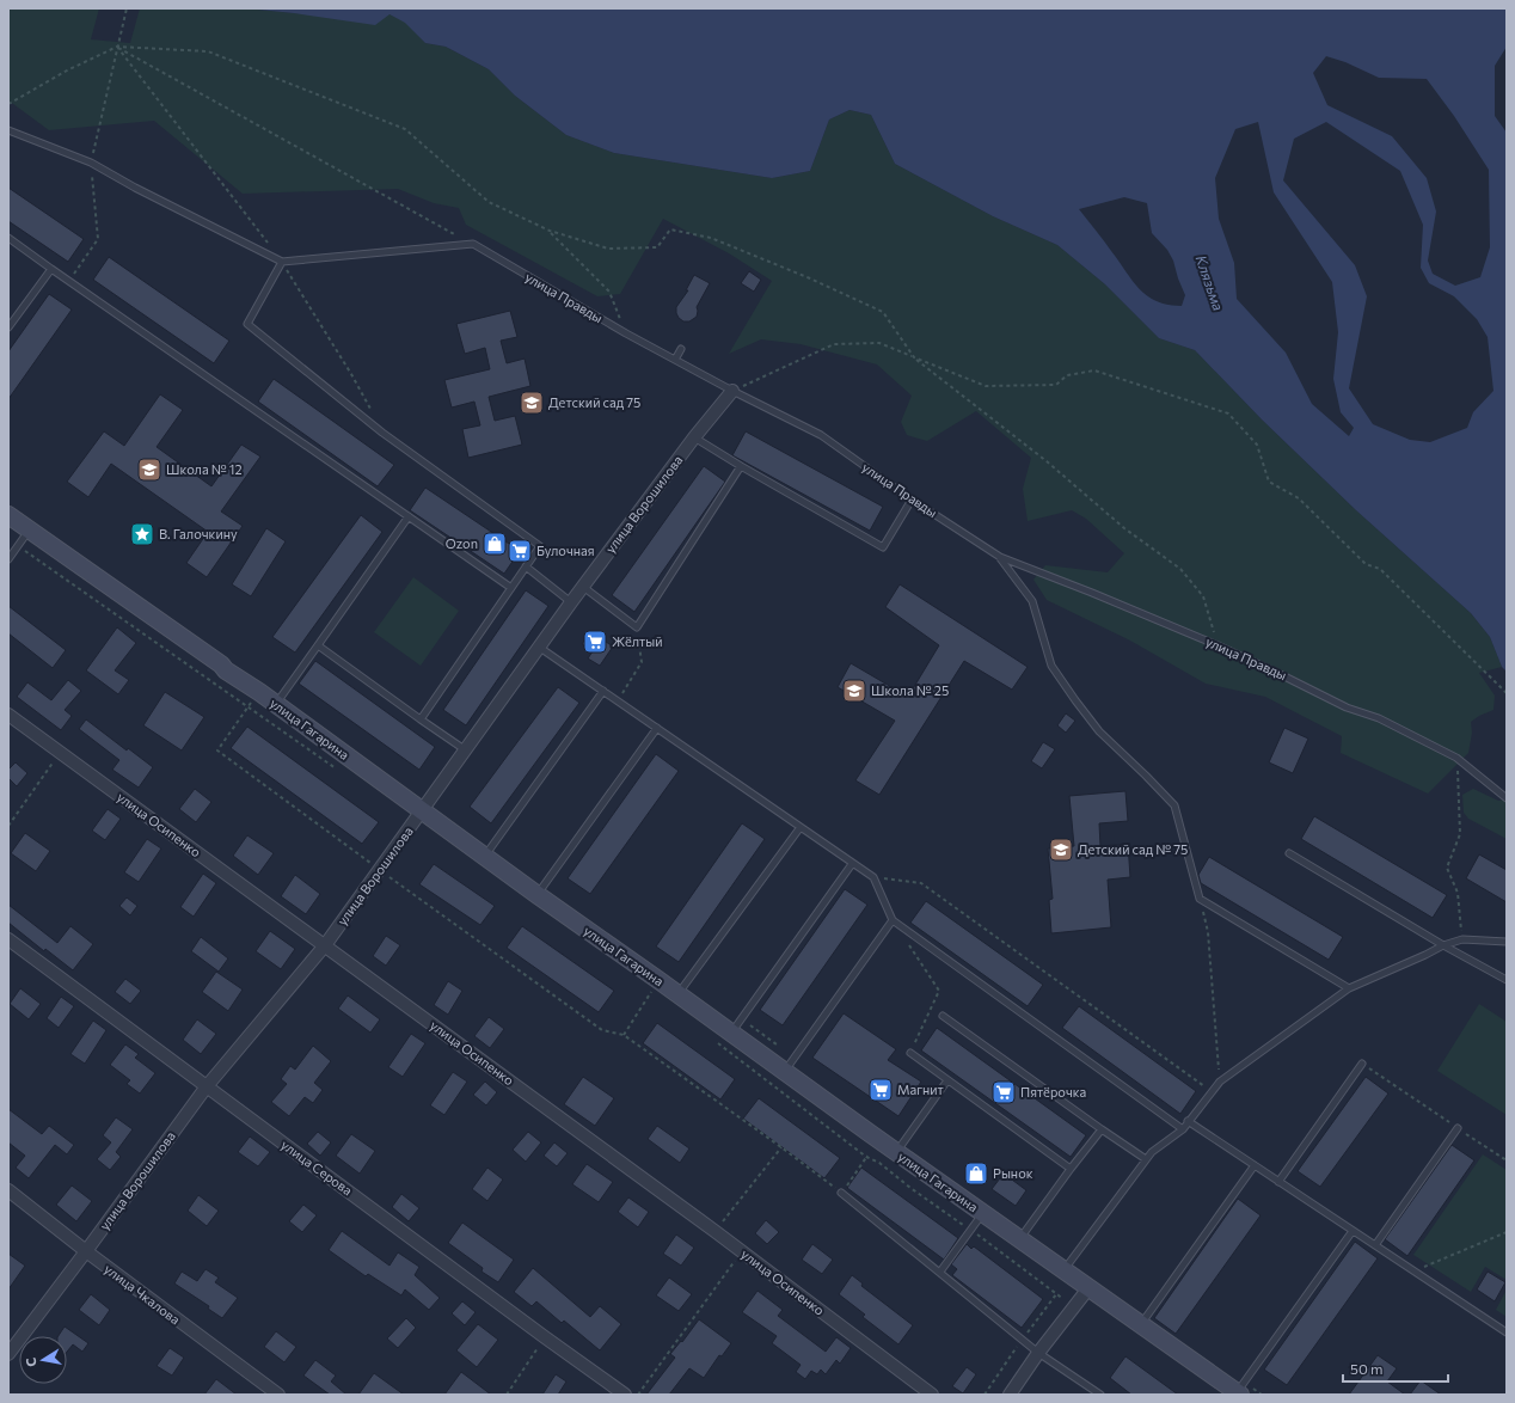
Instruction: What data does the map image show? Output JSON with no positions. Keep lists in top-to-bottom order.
{
  "streets": {
    "main road": ["улица Гагарина"],
    "street": [
      "улица Ворошилова",
      "улица Осипенко",
      "улица Серова",
      "улица Чкалова"
    ],
    "lane": ["улица Правды"]
  },
  "crossings": [
    ["улица Правды", "улица Ворошилова"],
    ["улица Ворошилова", "улица Гагарина"],
    ["улица Ворошилова", "улица Осипенко"],
    ["улица Ворошилова", "улица Серова"],
    ["улица Ворошилова", "улица Чкалова"]
  ],
  "water": ["Клязьма"],
  "places": {
    "school or university": [
      "Детский сад 75",
      "Школа № 12",
      "Школа № 25",
      "Детский сад № 75"
    ],
    "place": ["В. Галочкину"],
    "shop": ["Ozon", "Рынок"],
    "supermarket": [
      "Булочная",
      "Жёлтый",
      "Магнит",
      "Пятёрочка"
    ]
  },
  "scale_bar": "50 m",
  "north": "left"
}
